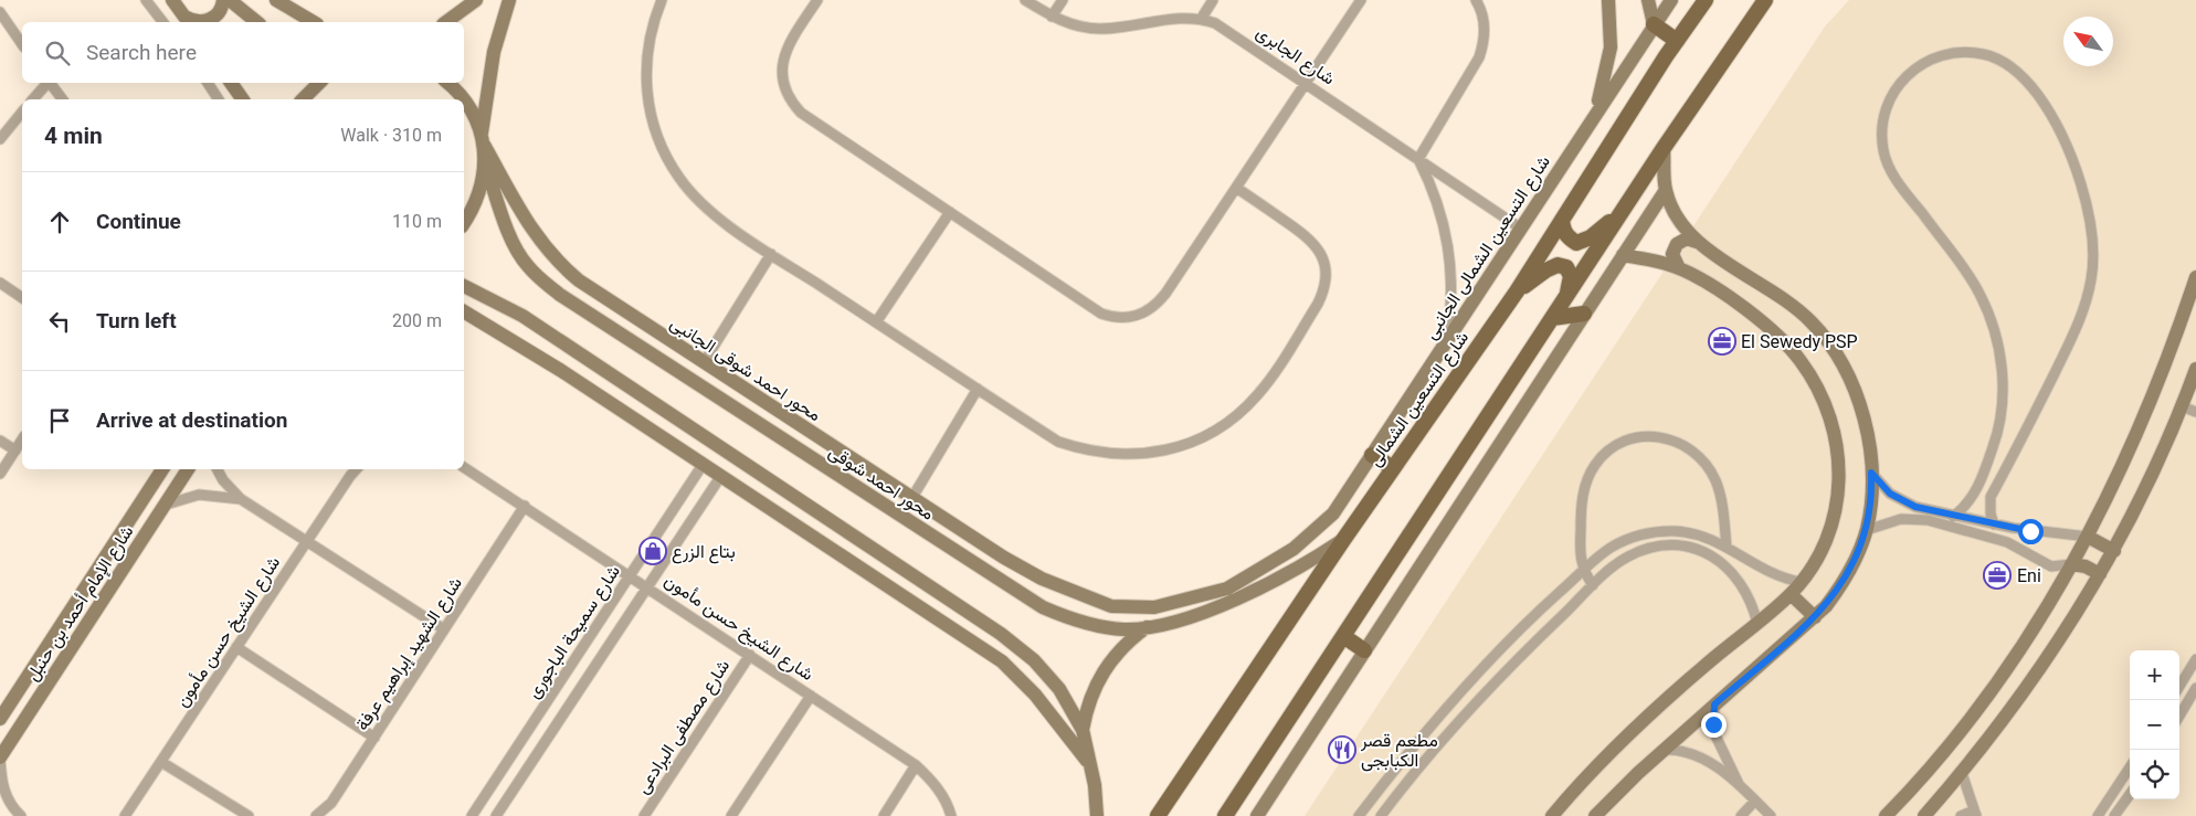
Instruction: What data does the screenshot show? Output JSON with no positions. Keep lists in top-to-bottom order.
{
  "streets": {
    "main road": ["شارع التسعين الشمالى"],
    "street": [
      "شارع الجابرى",
      "شارع التسعين الشمالى الجانبى",
      "محور احمد شوقى الجانبى",
      "محور احمد شوقى",
      "شارع الإمام أحمد بن حنبل",
      "شارع الشيخ حسن مأمون",
      "شارع سميحة الباجورى",
      "شارع الشهيد إبراهيم عرفة",
      "شارع مصطفى البرادعى"
    ]
  },
  "crossings": [
    ["شارع الجابرى", "شارع التسعين الشمالى الجانبى"],
    ["شارع التسعين الشمالى الجانبى", "محور احمد شوقى الجانبى"],
    ["شارع التسعين الشمالى", "محور احمد شوقى"],
    ["شارع الشيخ حسن مأمون", "شارع سميحة الباجورى"],
    ["شارع الشيخ حسن مأمون", "شارع الشهيد إبراهيم عرفة"],
    ["شارع الشيخ حسن مأمون", "شارع مصطفى البرادعى"]
  ],
  "places": {
    "office": ["El Sewedy PSP", "Eni"],
    "shop": ["بتاع الزرع"],
    "restaurant": ["مطعم قصر الكبابجى"]
  },
  "north": "top left",
  "page": {
    "search": "Search here",
    "heading": ["4 min", "Walk · 310 m"],
    "list": [
      ["Continue", "110 m"],
      ["Turn left", "200 m"],
      "Arrive at destination"
    ],
    "map_buttons": ["+", "−"]
  }
}
